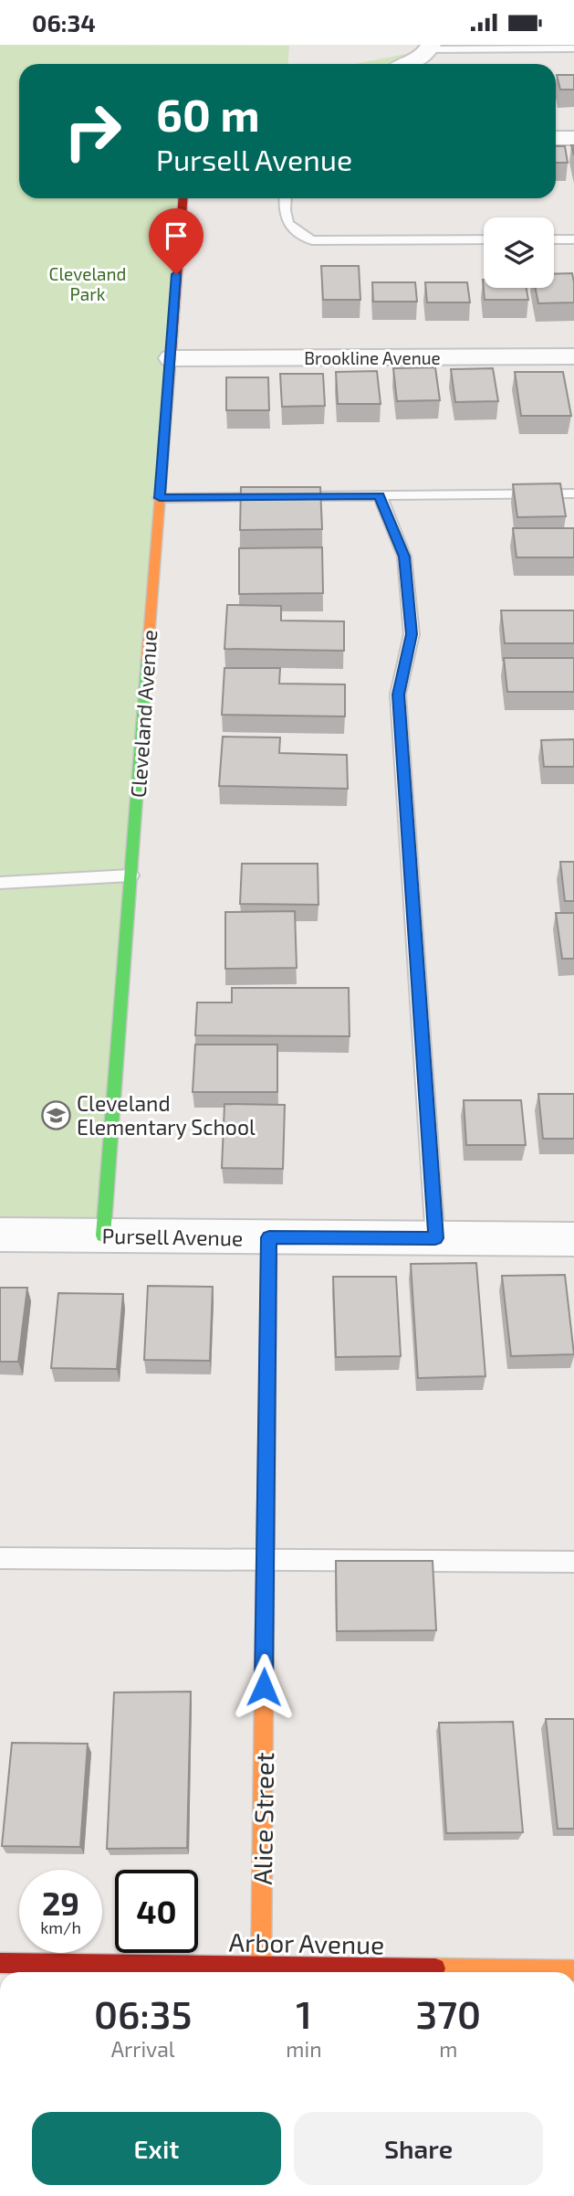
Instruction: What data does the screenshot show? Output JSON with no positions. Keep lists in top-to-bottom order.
{
  "streets": {
    "street": [
      "Brookline Avenue",
      "Cleveland Avenue",
      "Pursell Avenue",
      "Alice Street",
      "Arbor Avenue"
    ]
  },
  "crossings": [
    ["Brookline Avenue", "Cleveland Avenue"],
    ["Cleveland Avenue", "Pursell Avenue"],
    ["Pursell Avenue", "Alice Street"],
    ["Alice Street", "Arbor Avenue"]
  ],
  "parks": ["Cleveland Park"],
  "places": {
    "school or university": ["Cleveland Elementary School"]
  },
  "page": {
    "status": "06:34",
    "turn": ["60 m", "Pursell Avenue"],
    "speed": "29 km/h",
    "limit": "40",
    "eta": [
      "06:35",
      "Arrival",
      "1",
      "min",
      "370",
      "m"
    ],
    "buttons": ["Exit", "Share"]
  }
}
